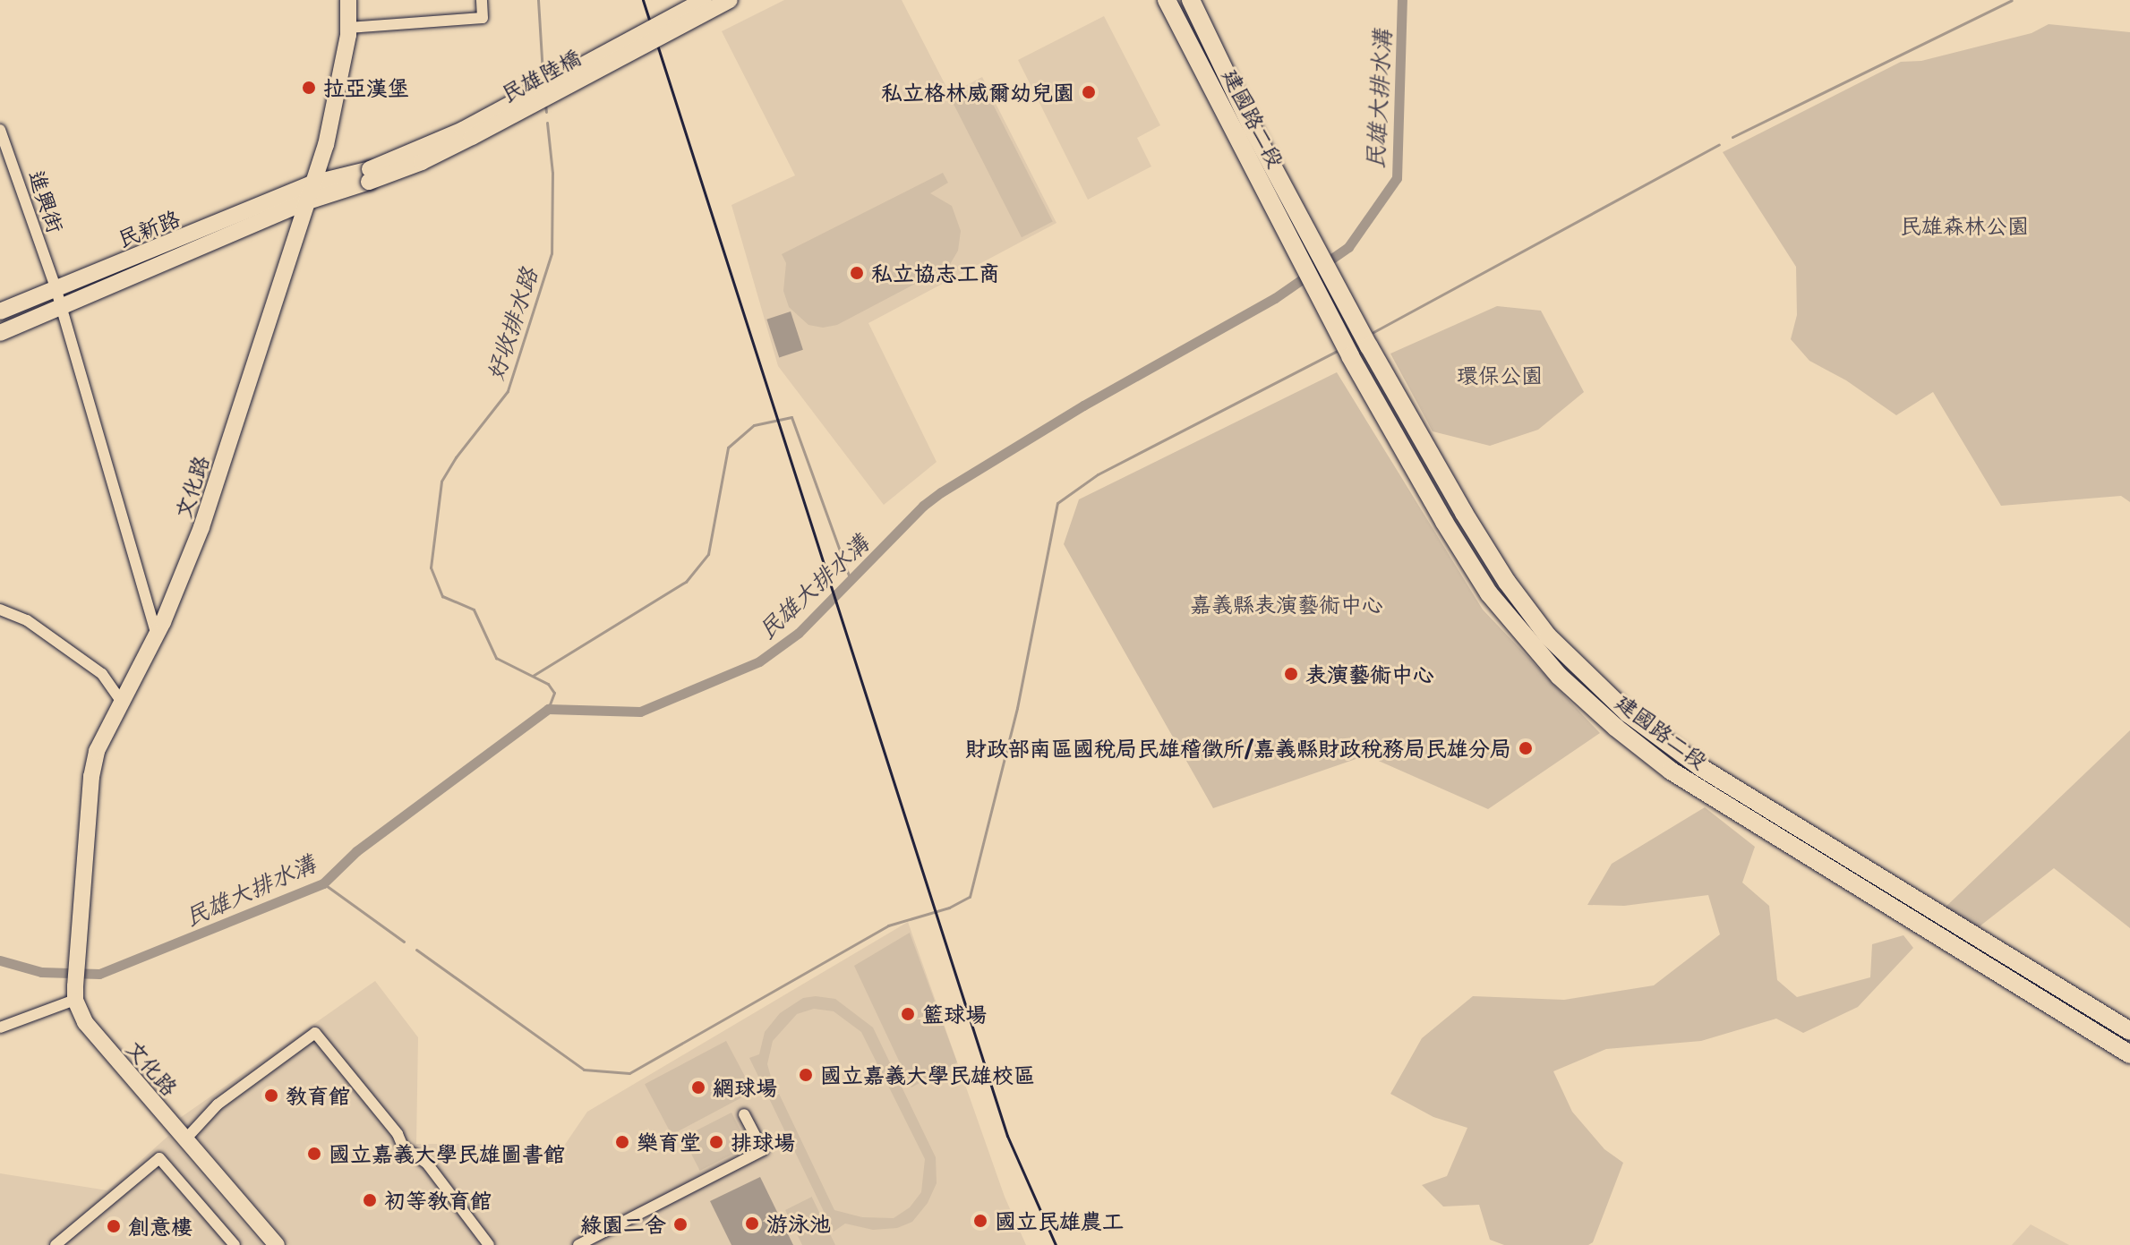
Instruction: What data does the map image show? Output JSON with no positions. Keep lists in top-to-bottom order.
{
  "streets": {
    "main road": [
      "民雄陸橋",
      "建國路二段",
      "民新路",
      "文化路"
    ],
    "street": ["進興街"]
  },
  "crossings": [
    ["民雄陸橋", "民新路"],
    ["進興街", "民新路"],
    ["進興街", "文化路"],
    ["民新路", "文化路"]
  ],
  "water": ["民雄大排水溝", "好收排水路"],
  "parks": ["民雄森林公園", "環保公園", "嘉義縣表演藝術中心"],
  "places": [
    "拉亞漢堡",
    "私立格林威爾幼兒園",
    "私立協志工商",
    "表演藝術中心",
    "財政部南區國稅局民雄稽徵所/嘉義縣財政稅務局民雄分局",
    "籃球場",
    "國立嘉義大學民雄校區",
    "網球場",
    "教育館",
    "樂育堂",
    "排球場",
    "國立嘉義大學民雄圖書館",
    "初等教育館",
    "國立民雄農工",
    "游泳池",
    "綠園二舍",
    "創意樓"
  ]
}
